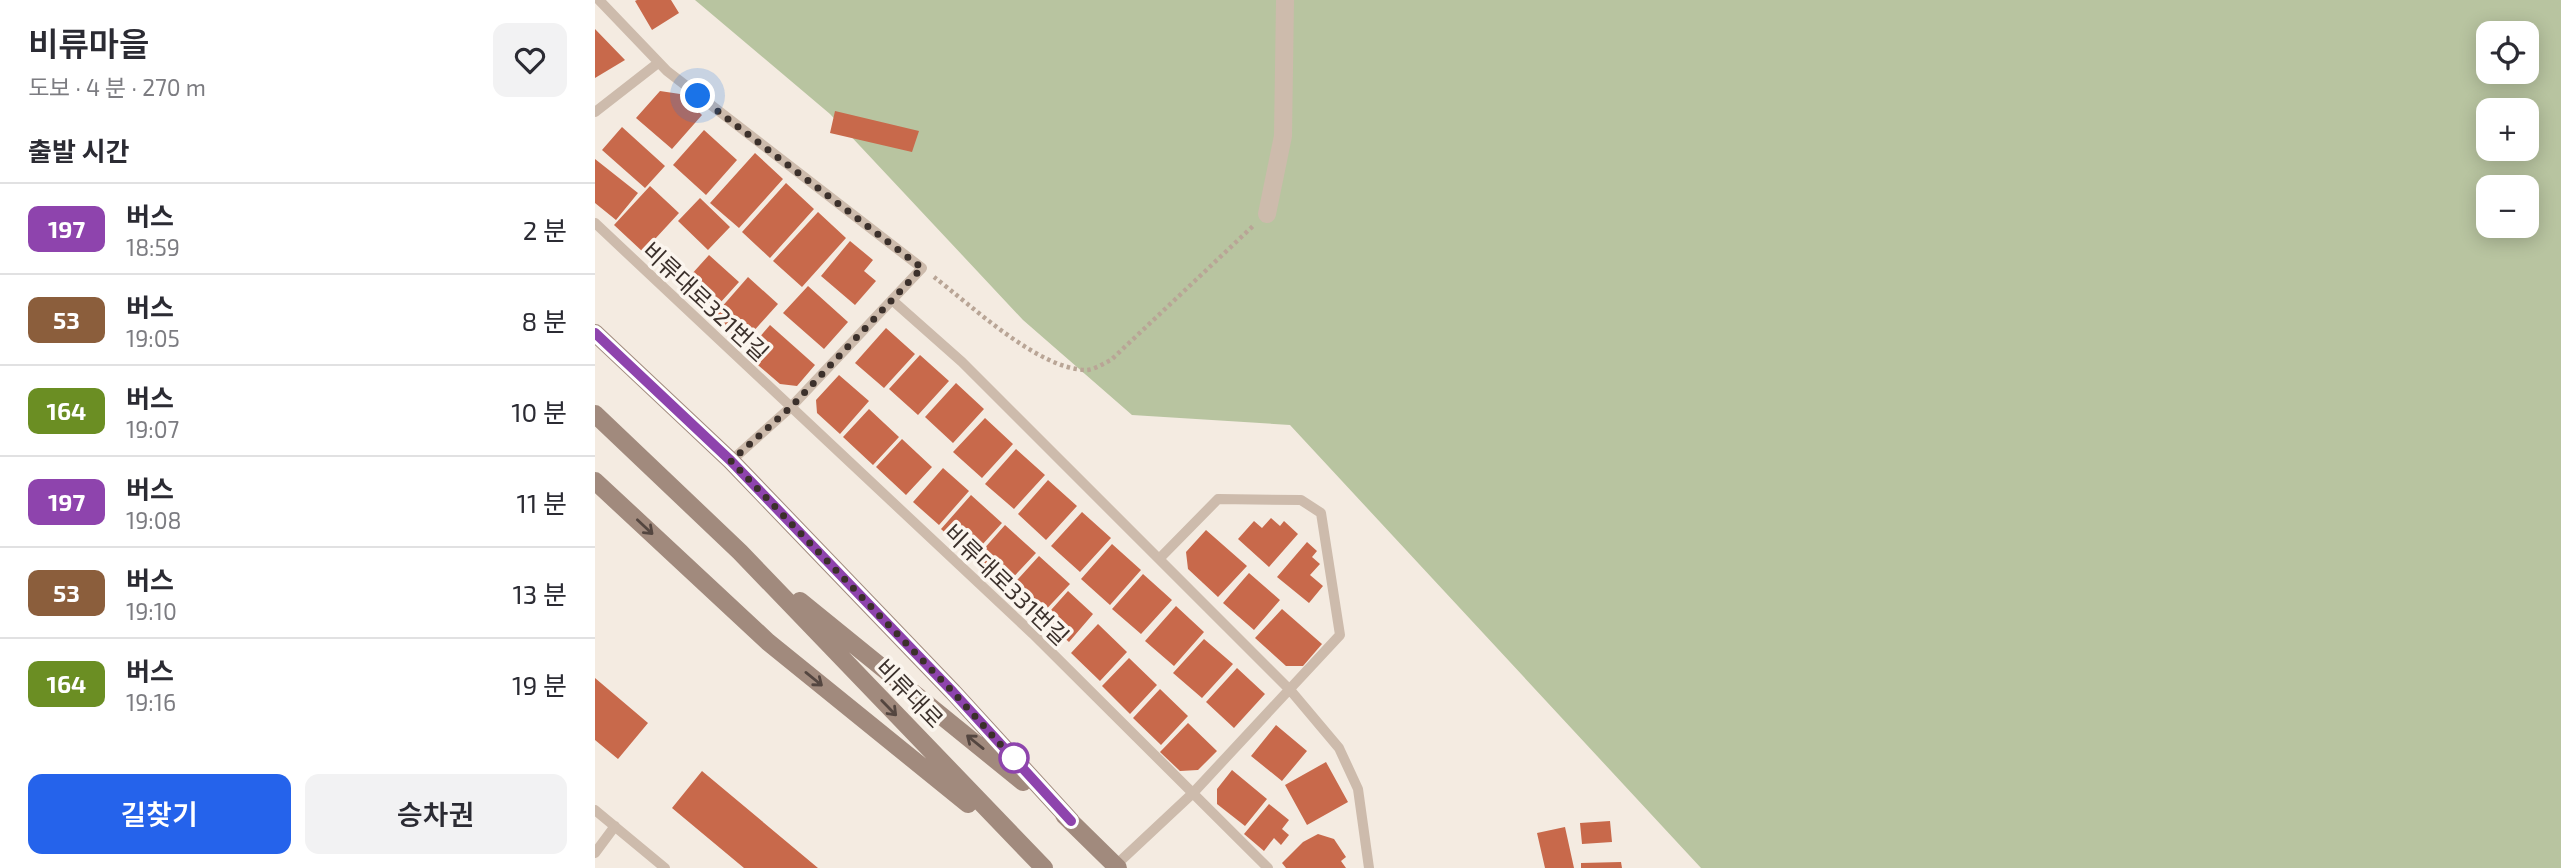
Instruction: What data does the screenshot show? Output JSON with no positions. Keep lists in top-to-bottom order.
{
  "streets": {
    "main road": ["비류대로"],
    "lane": ["비류대로321번길", "비류대로331번길"]
  },
  "crossings": [
    ["비류대로321번길", "비류대로331번길"]
  ],
  "lines": ["bus line 197"],
  "page": {
    "heading": [
      ["비류마을", "도보 · 4 분 · 270 m"],
      "출발 시간"
    ],
    "map_buttons": ["+", "−"],
    "list": [
      {
        "mark": "197",
        "name": "버스",
        "note": "18:59",
        "value": "2 분"
      },
      {
        "mark": "53",
        "name": "버스",
        "note": "19:05",
        "value": "8 분"
      },
      {
        "mark": "164",
        "name": "버스",
        "note": "19:07",
        "value": "10 분"
      },
      {
        "mark": "197",
        "name": "버스",
        "note": "19:08",
        "value": "11 분"
      },
      {
        "mark": "53",
        "name": "버스",
        "note": "19:10",
        "value": "13 분"
      },
      {
        "mark": "164",
        "name": "버스",
        "note": "19:16",
        "value": "19 분"
      }
    ],
    "buttons": ["길찾기", "승차권"]
  }
}
